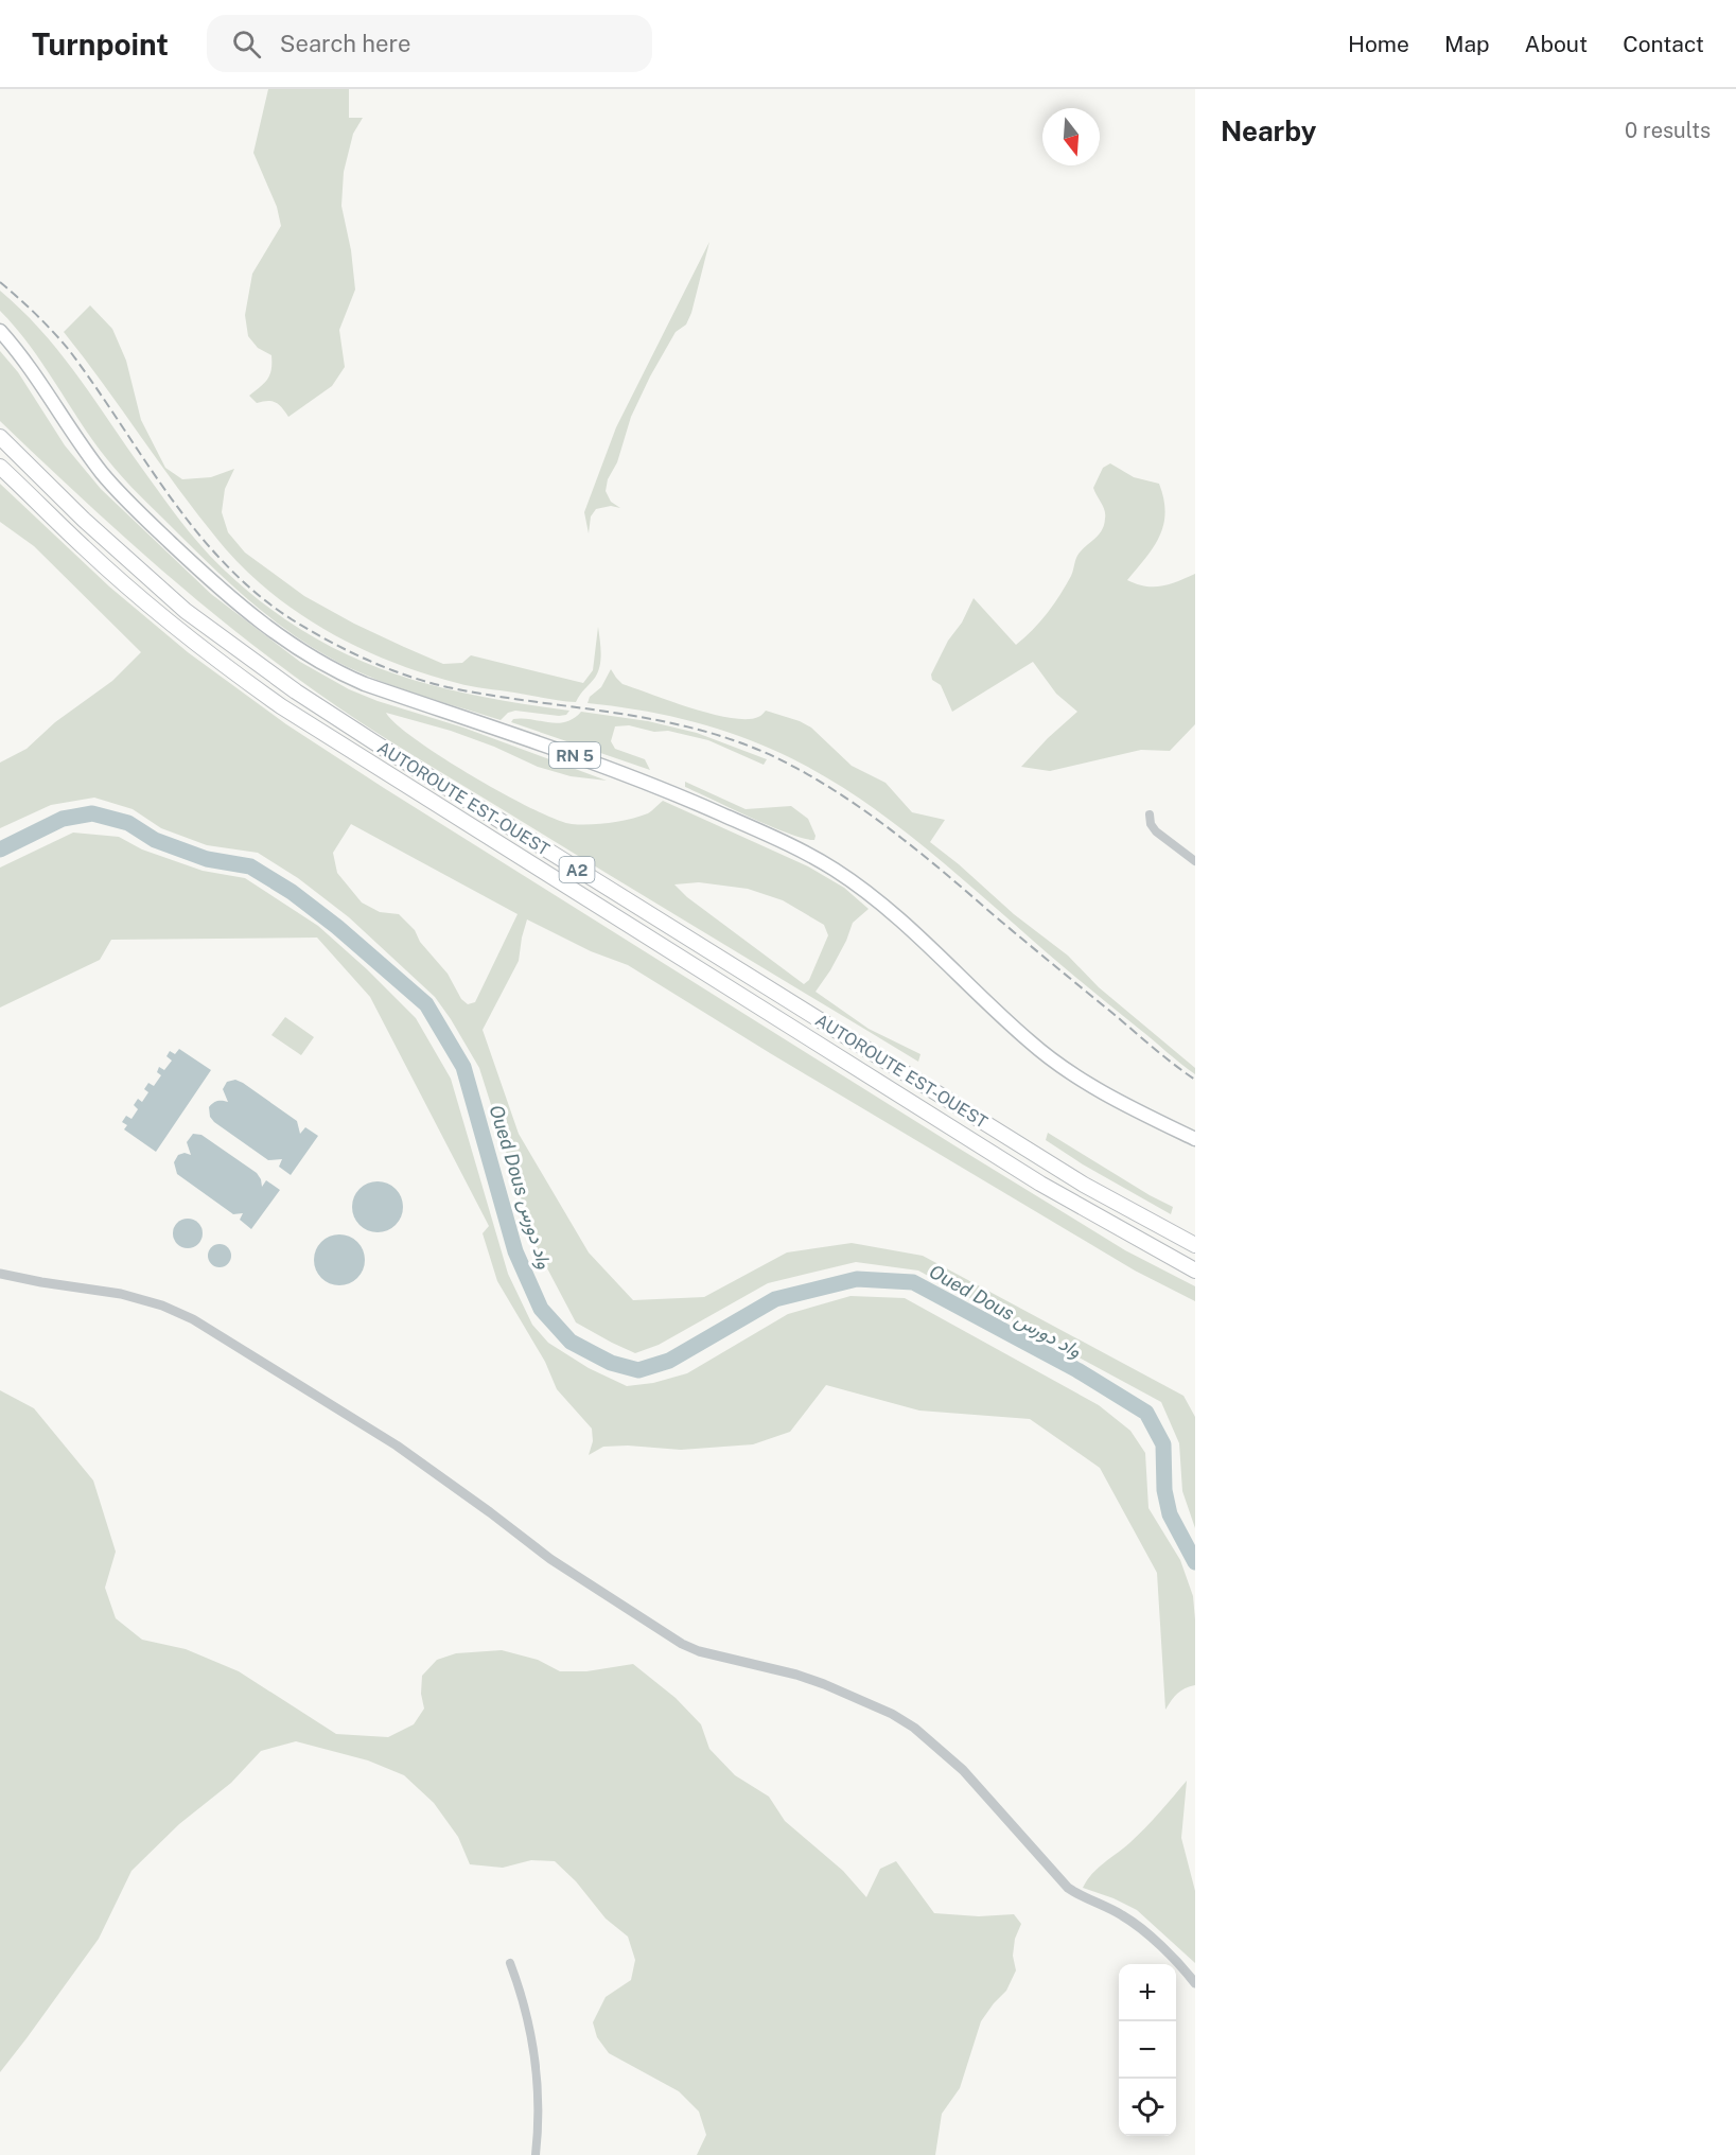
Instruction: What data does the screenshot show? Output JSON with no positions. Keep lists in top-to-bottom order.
{
  "streets": {
    "highway": ["AUTOROUTE EST-OUEST", "A2"],
    "main road": ["RN 5"]
  },
  "water": ["Oued Dous واد دورس"],
  "north": "bottom",
  "page": {
    "header": "Turnpoint",
    "search": "Search here",
    "nav": [
      "Home",
      "Map",
      "About",
      "Contact"
    ],
    "heading": ["Nearby", "0 results"],
    "map_buttons": ["+", "−"]
  }
}
